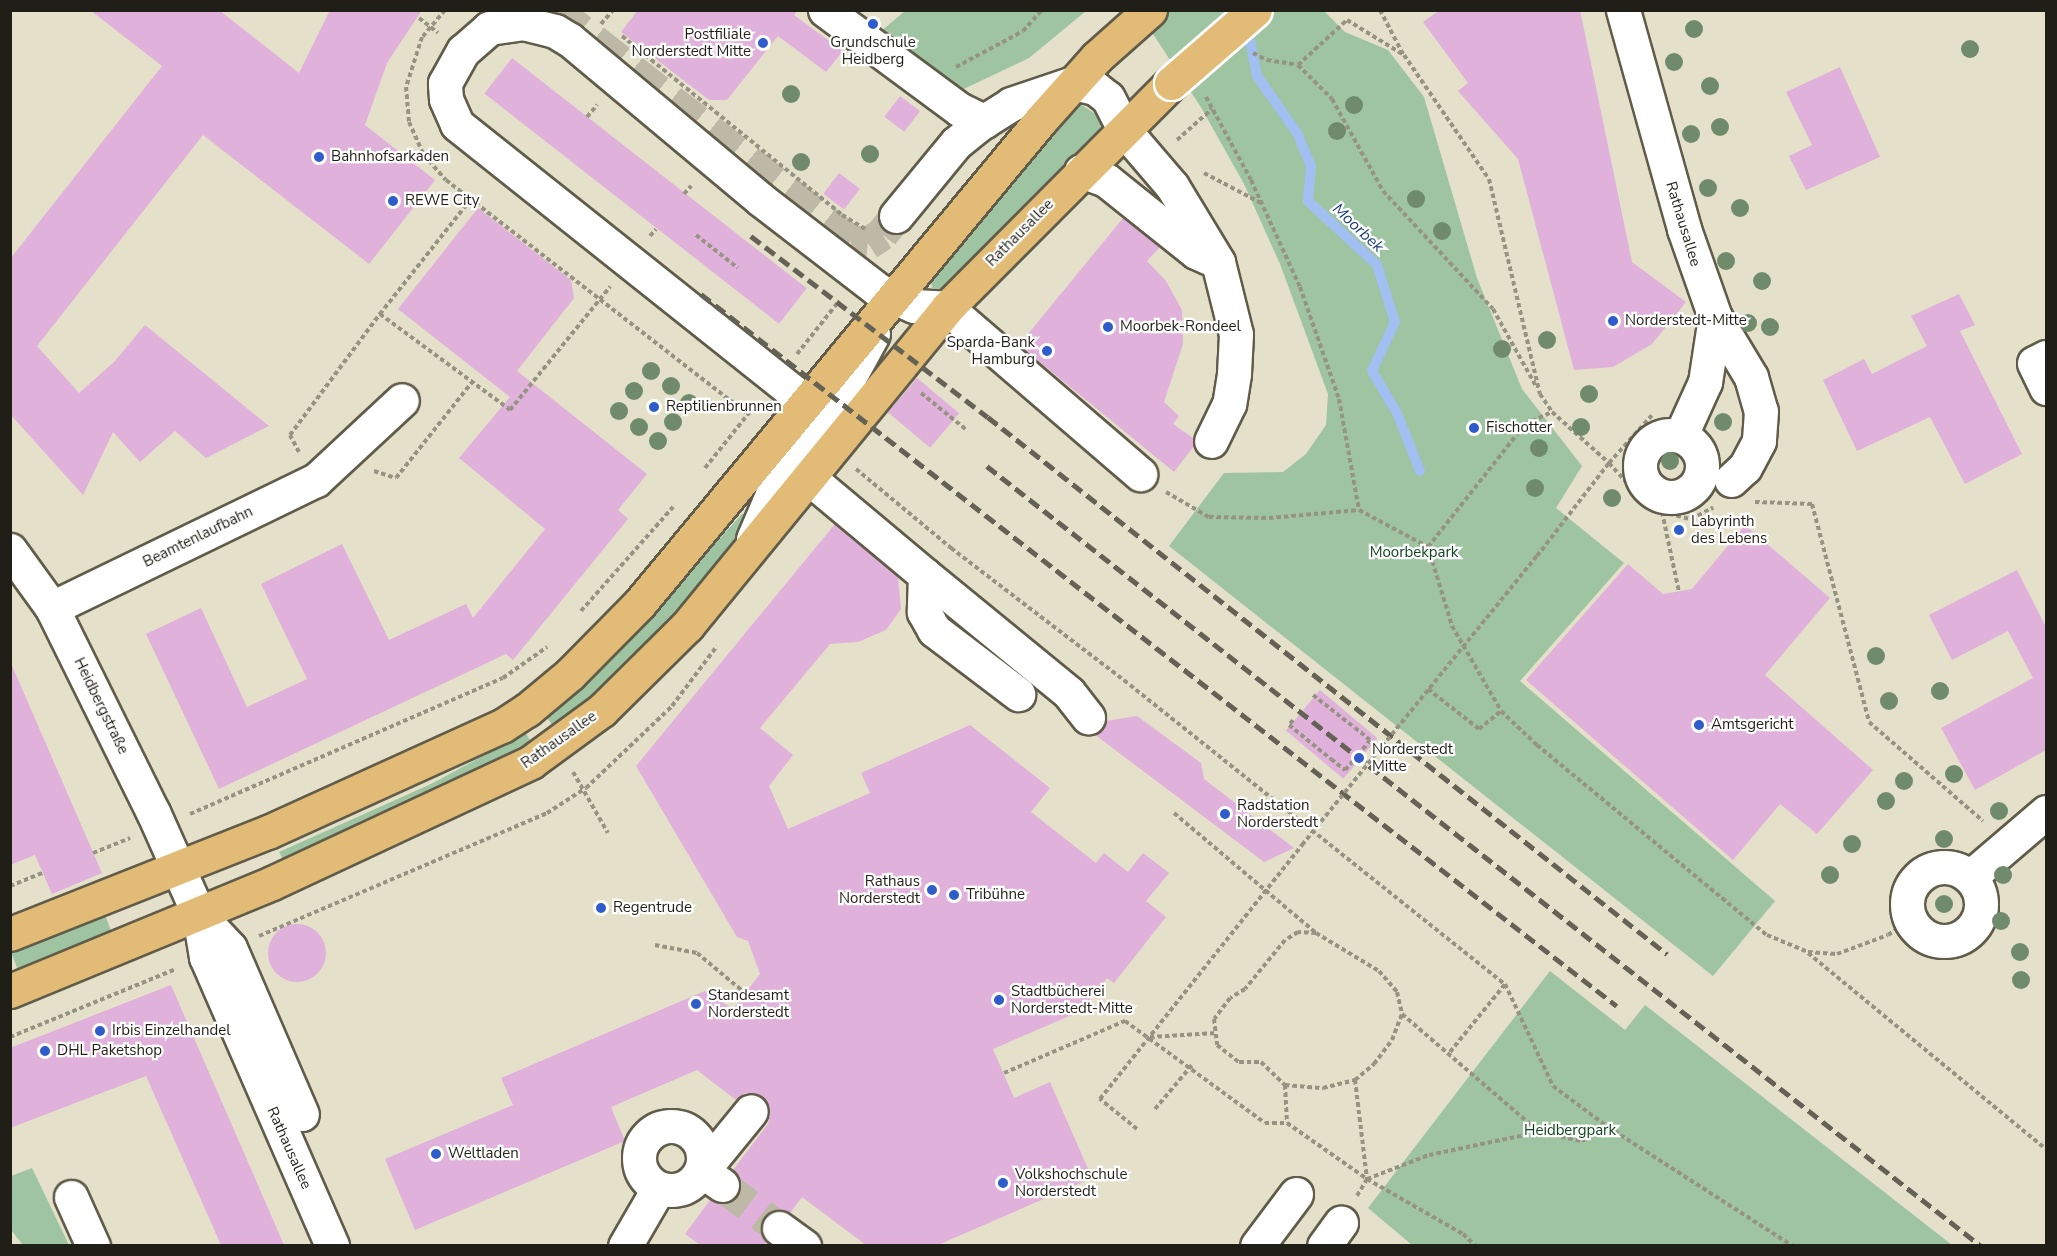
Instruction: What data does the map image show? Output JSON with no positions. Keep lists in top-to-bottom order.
{
  "streets": {
    "main road": ["Rathausallee"],
    "street": ["Beamtenlaufbahn", "Heidbergstraße"]
  },
  "crossings": [
    ["Rathausallee", "Heidbergstraße"],
    ["Beamtenlaufbahn", "Heidbergstraße"]
  ],
  "water": ["Moorbek"],
  "parks": ["Moorbekpark", "Heidbergpark"],
  "places": [
    "Grundschule Heidberg",
    "Postfiliale Norderstedt Mitte",
    "Bahnhofsarkaden",
    "REWE City",
    "Norderstedt-Mitte",
    "Moorbek-Rondeel",
    "Sparda-Bank Hamburg",
    "Reptilienbrunnen",
    "Fischotter",
    "Labyrinth des Lebens",
    "Amtsgericht",
    "Norderstedt Mitte",
    "Radstation Norderstedt",
    "Rathaus Norderstedt",
    "Tribühne",
    "Regentrude",
    "Stadtbücherei Norderstedt-Mitte",
    "Standesamt Norderstedt",
    "Irbis Einzelhandel",
    "DHL Paketshop",
    "Weltladen",
    "Volkshochschule Norderstedt"
  ]
}
